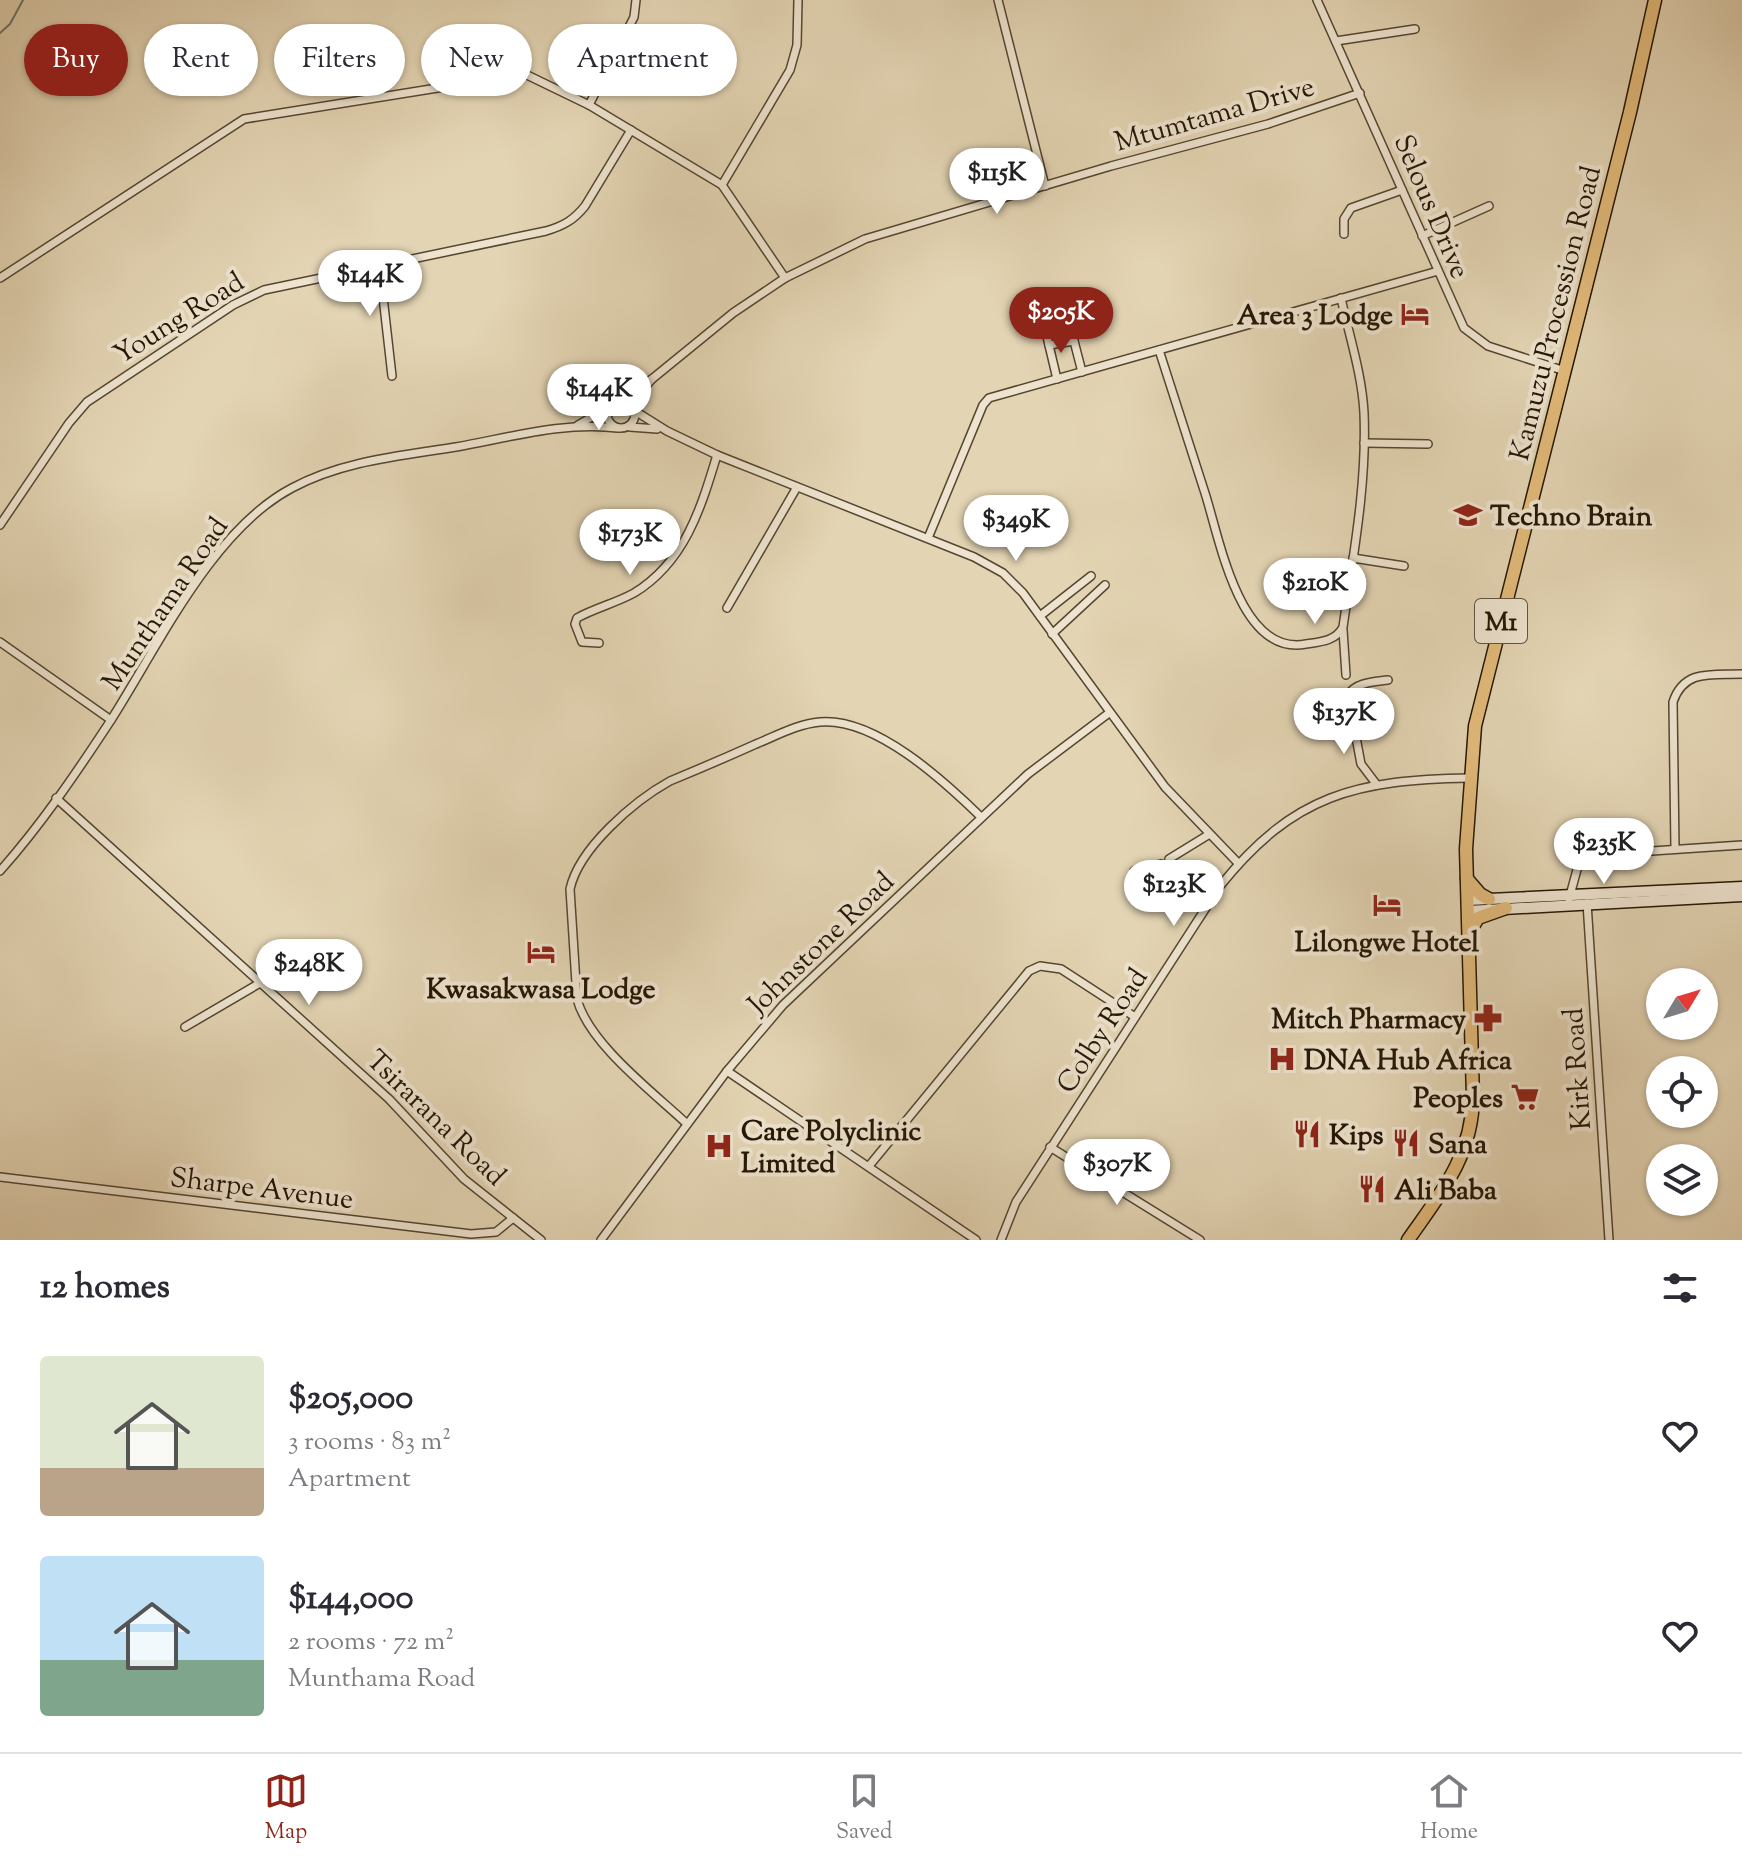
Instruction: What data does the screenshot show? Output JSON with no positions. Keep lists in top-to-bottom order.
{
  "streets": {
    "highway": ["Kamuzu Procession Road", "M1"],
    "street": [
      "Mtumtama Drive",
      "Selous Drive",
      "Young Road",
      "Munthama Road",
      "Johnstone Road",
      "Colby Road",
      "Kirk Road",
      "Tsirarana Road",
      "Sharpe Avenue"
    ]
  },
  "crossings": [
    ["Mtumtama Drive", "Selous Drive"],
    ["Selous Drive", "Kamuzu Procession Road"],
    ["Kamuzu Procession Road", "Colby Road"],
    ["Munthama Road", "Tsirarana Road"],
    ["Tsirarana Road", "Sharpe Avenue"]
  ],
  "places": {
    "hotel": ["Area 3 Lodge", "Lilongwe Hotel", "Kwasakwasa Lodge"],
    "school or university": ["Techno Brain"],
    "pharmacy": ["Mitch Pharmacy"],
    "hospital": ["DNA Hub Africa", "Care Polyclinic Limited"],
    "supermarket": ["Peoples"],
    "restaurant": ["Kips", "Sana", "Ali Baba"]
  },
  "north": "top right",
  "page": {
    "chip": [
      "Buy",
      "Rent",
      "Filters",
      "New",
      "Apartment"
    ],
    "price": [
      "$115K",
      "$144K",
      "$205K",
      "$144K",
      "$349K",
      "$173K",
      "$210K",
      "$137K",
      "$235K",
      "$123K",
      "$248K",
      "$307K"
    ],
    "heading": "12 homes",
    "list": [
      {
        "name": "$205,000",
        "note": "3 rooms · 83 m² · Apartment"
      },
      {
        "name": "$144,000",
        "note": "2 rooms · 72 m² · Munthama Road"
      }
    ],
    "tabs": ["Map", "Saved", "Home"]
  }
}
